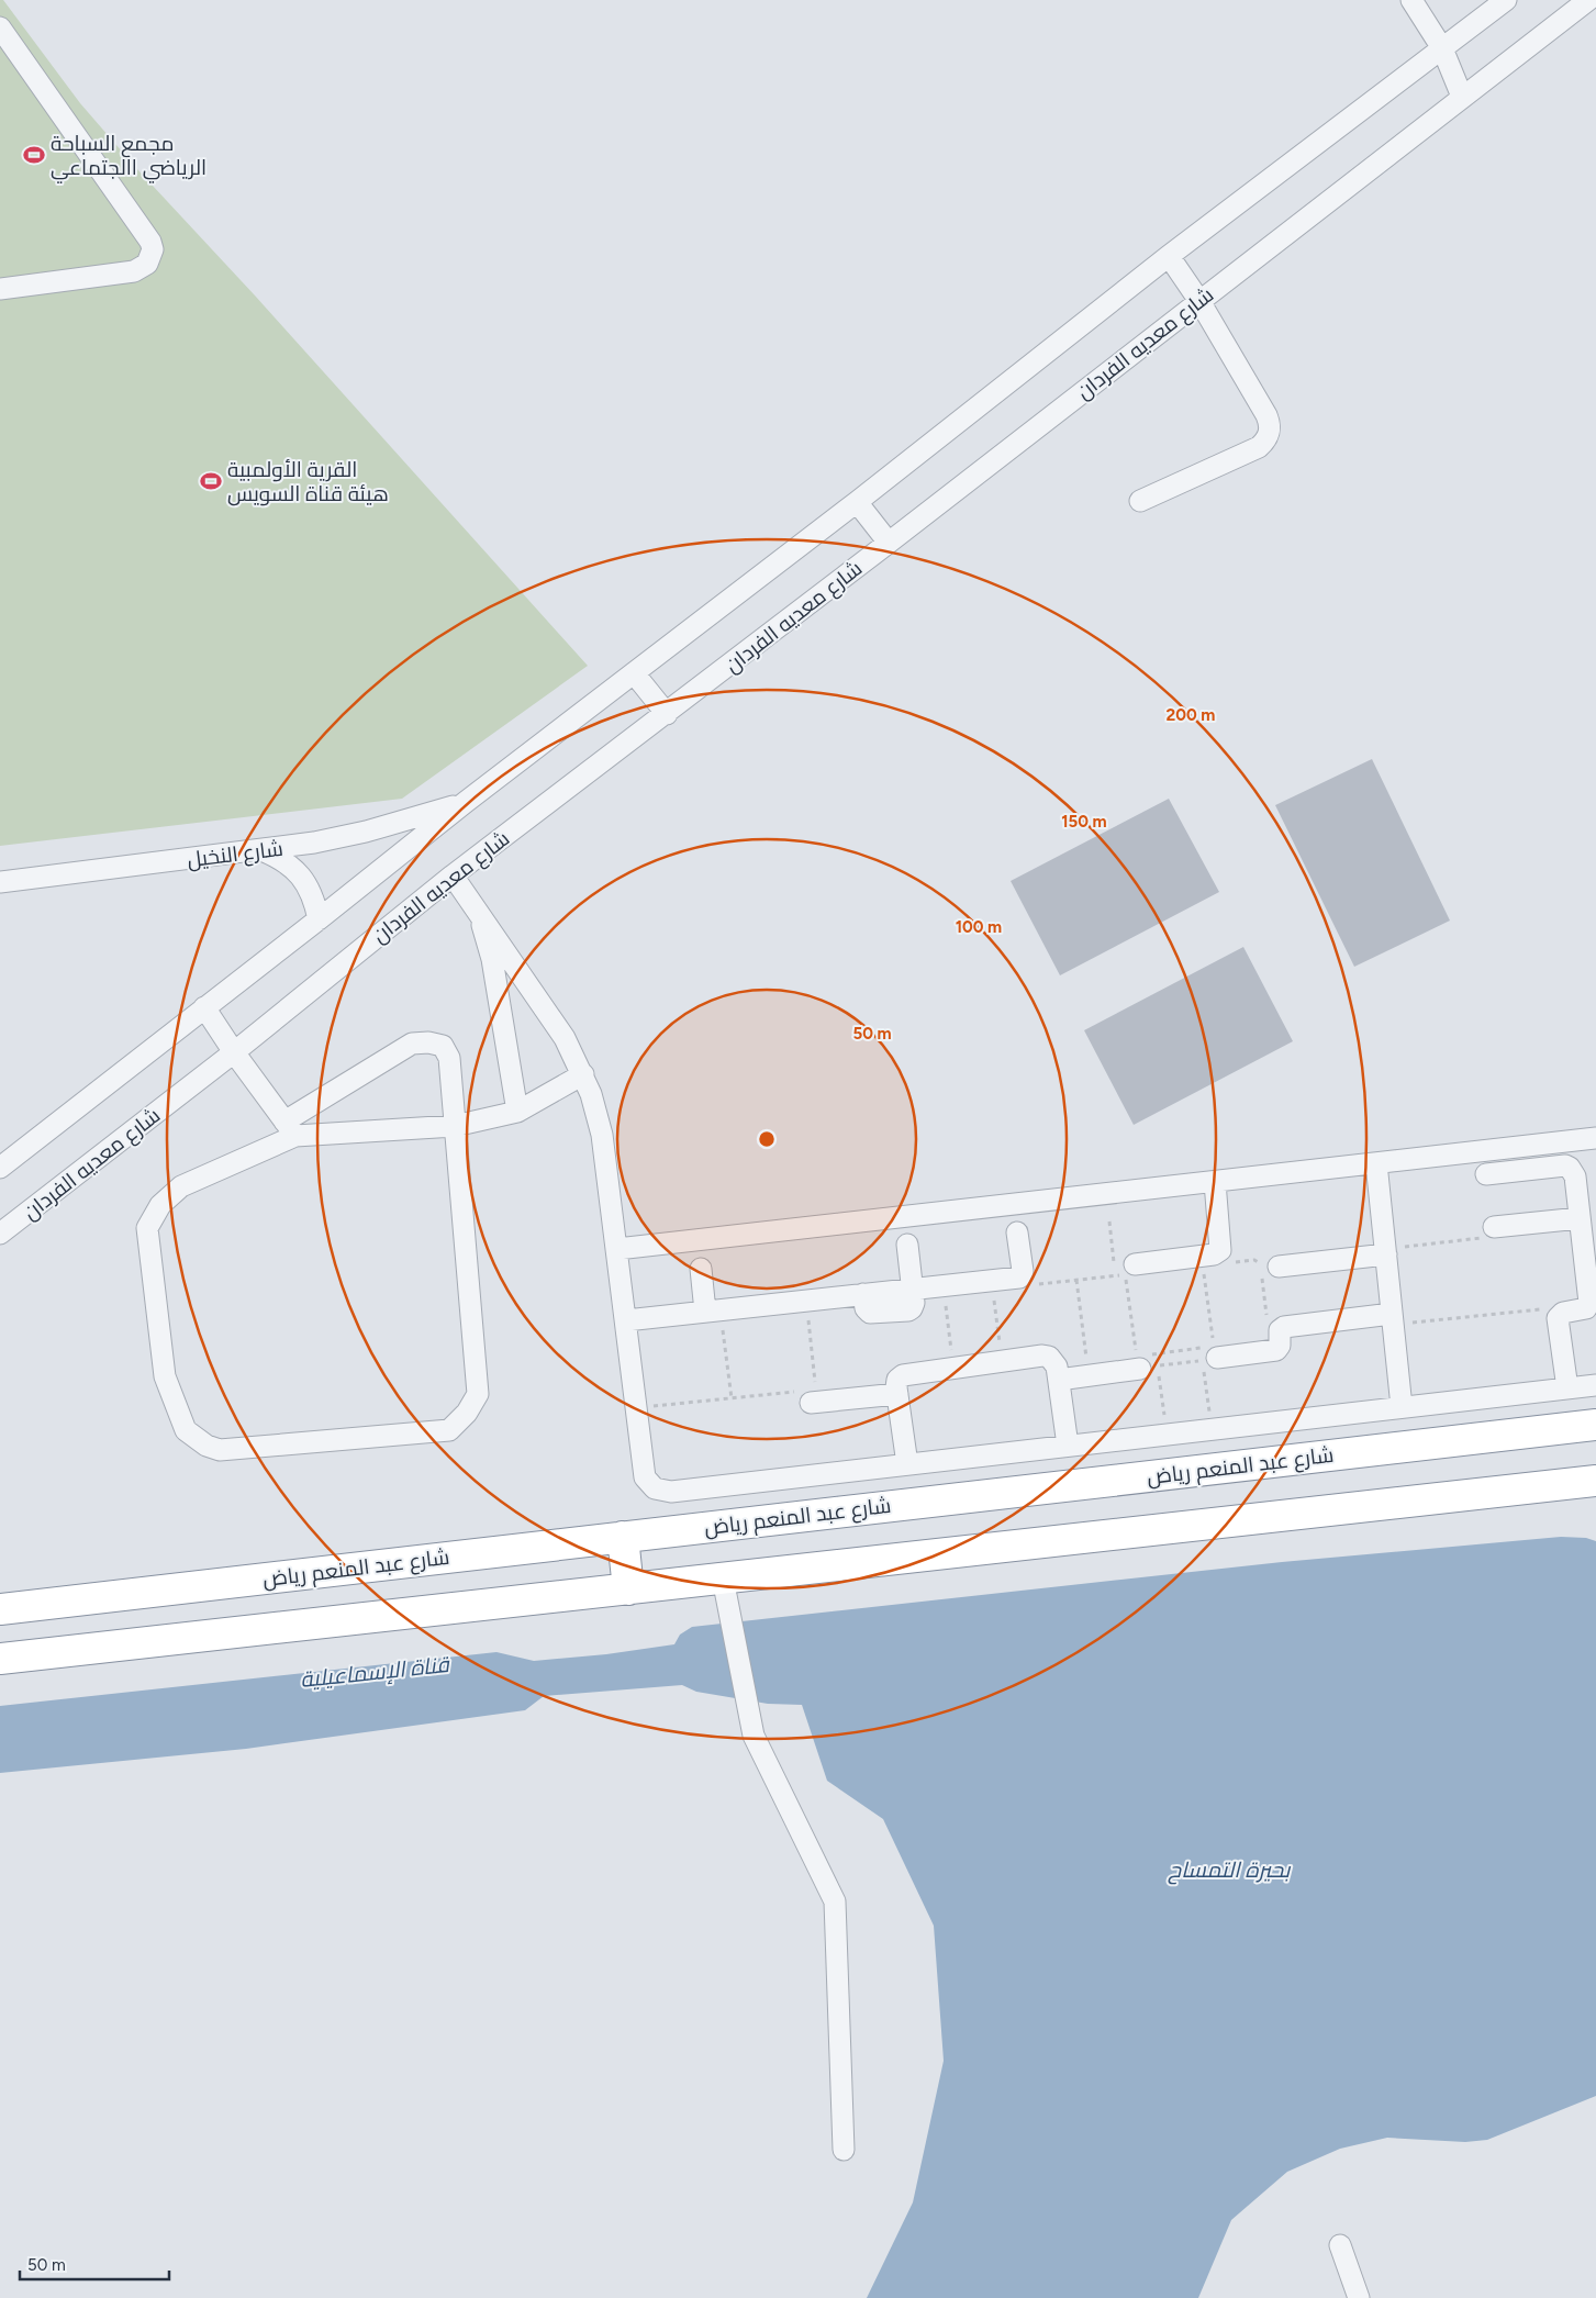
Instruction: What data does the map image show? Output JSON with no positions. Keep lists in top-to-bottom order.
{
  "streets": {
    "highway": ["شارع عبد المنعم رياض"],
    "street": ["شارع معديه الفردان", "شارع النخيل"]
  },
  "water": ["قناة الإسماعيلية", "بحيرة التمساح"],
  "places": {
    "sports": ["مجمع السباحة الرياضي االجتماعي", "القرية الأولمبية هيئة قناة السويس"]
  },
  "scale_bar": "50 m",
  "rings": [
    "200 m",
    "150 m",
    "100 m",
    "50 m"
  ]
}
